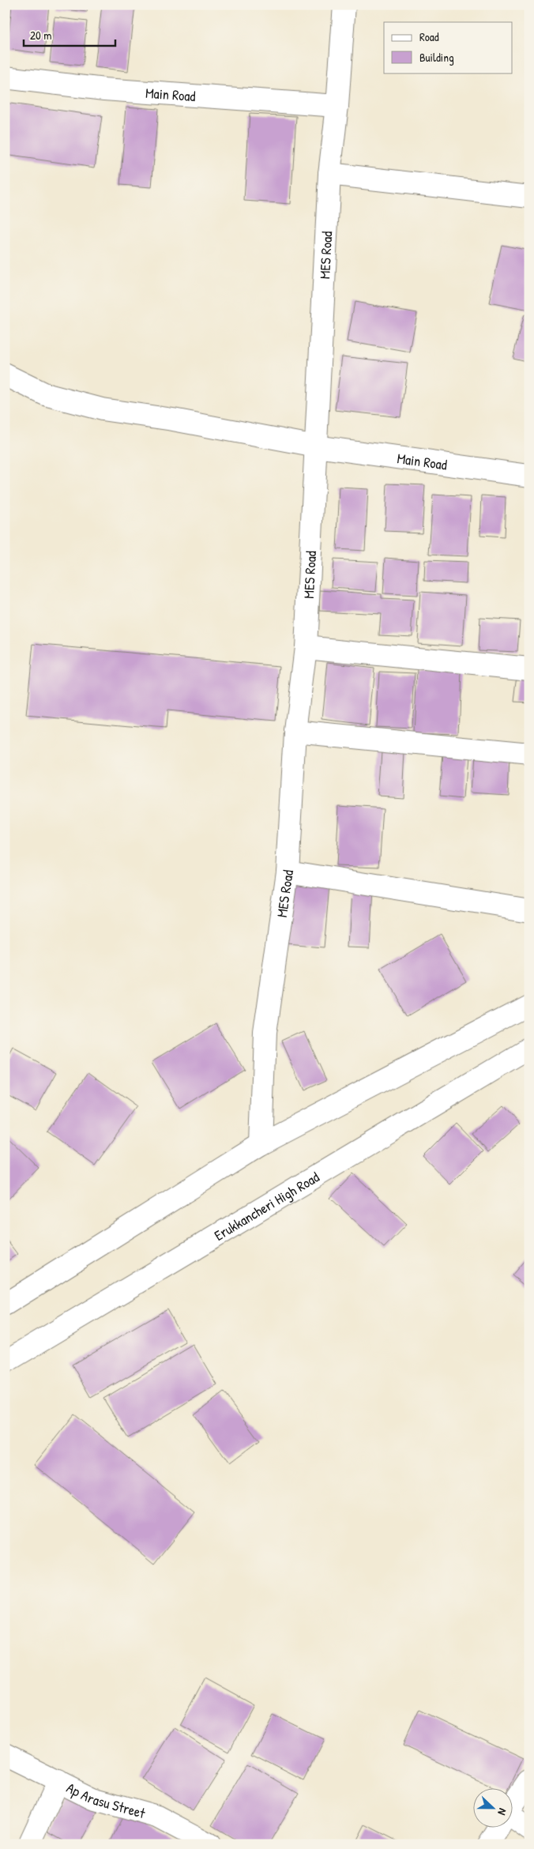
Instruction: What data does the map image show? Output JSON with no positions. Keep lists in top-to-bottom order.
{
  "streets": {
    "street": [
      "Main Road",
      "MES Road",
      "Erukkancheri High Road",
      "Ap Arasu Street"
    ]
  },
  "crossings": [
    ["Main Road", "MES Road"]
  ],
  "legend": ["Road", "Building"],
  "scale_bar": "20 m",
  "north": "right"
}
